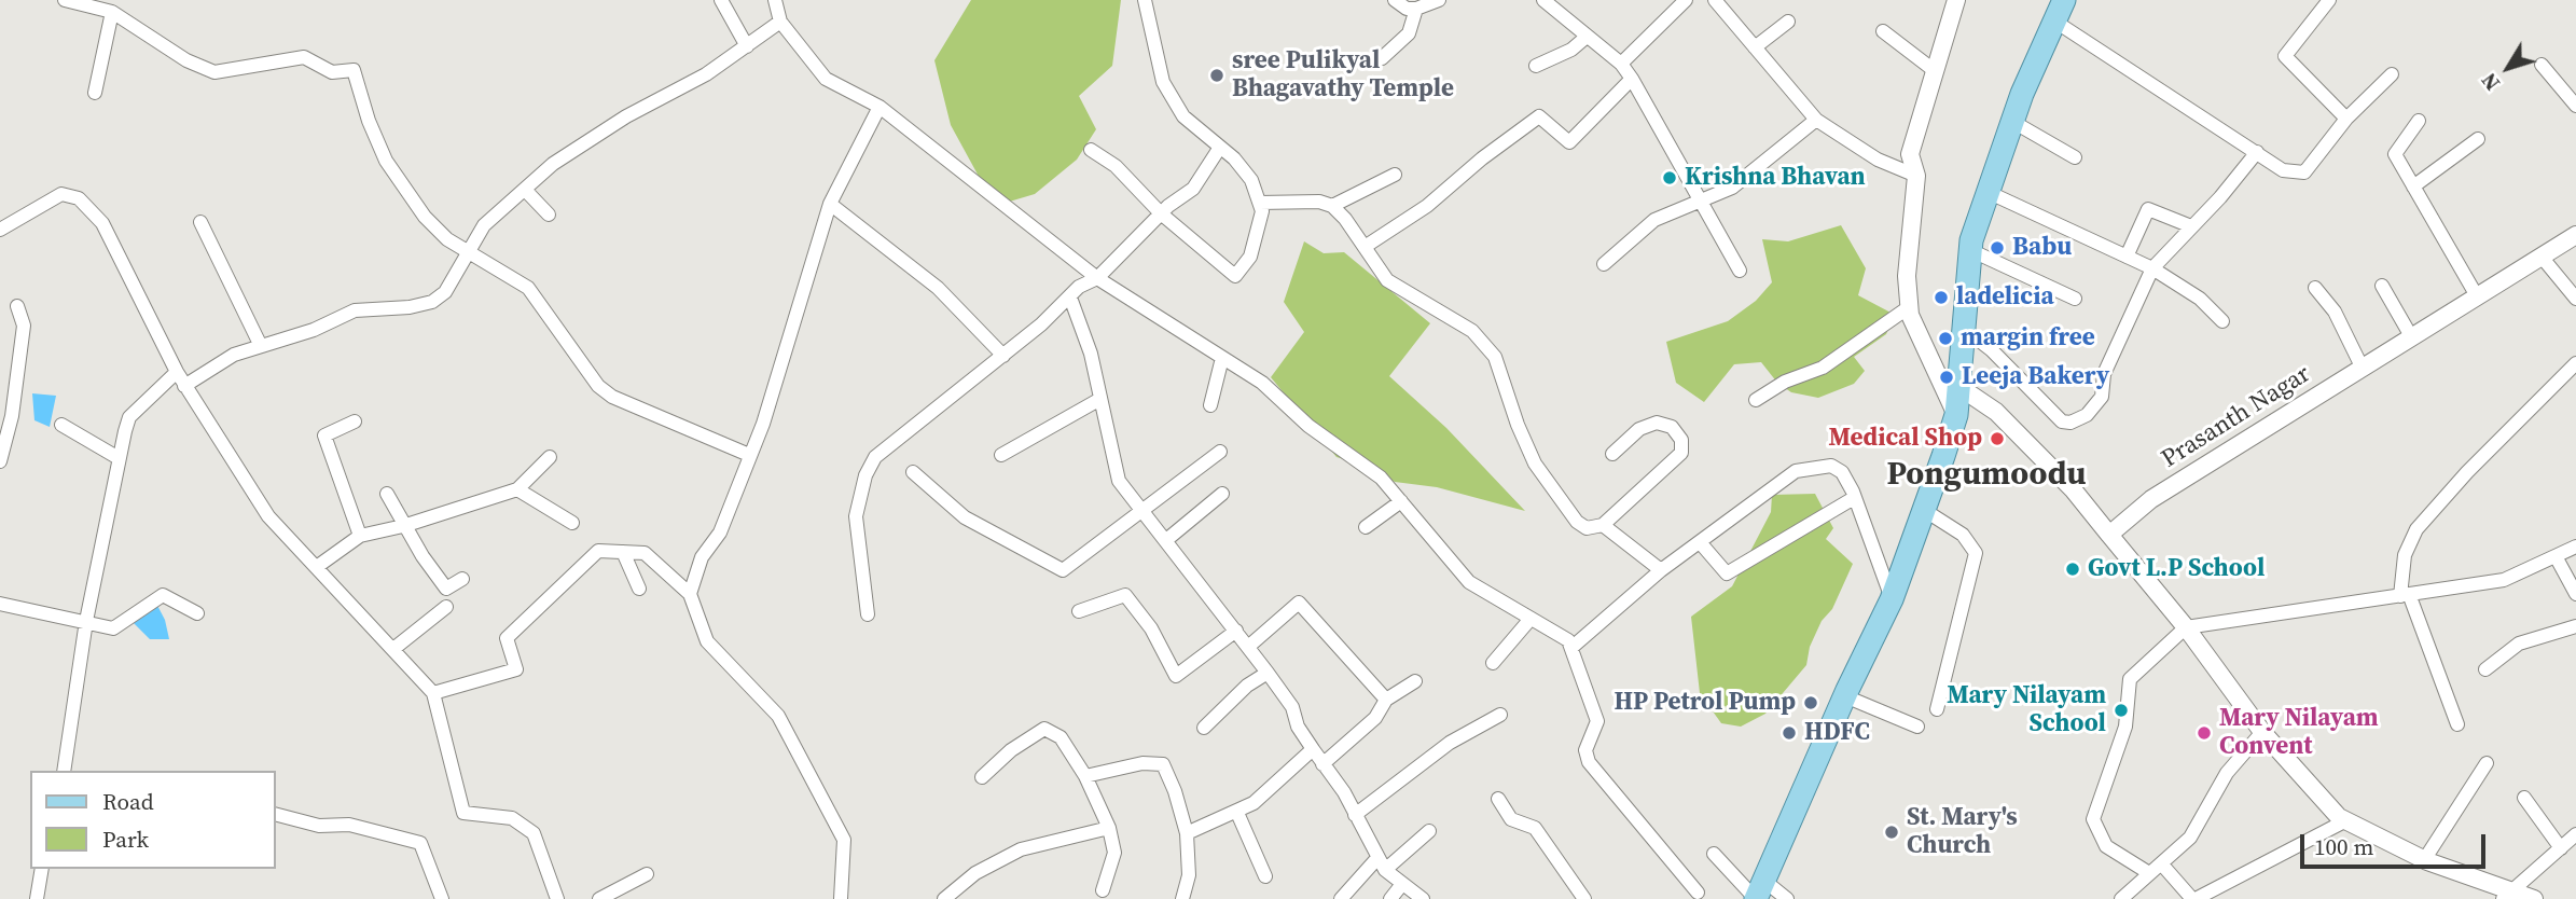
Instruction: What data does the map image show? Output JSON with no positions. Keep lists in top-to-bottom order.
{
  "streets": {
    "street": ["Prasanth Nagar"]
  },
  "districts": ["Pongumoodu"],
  "places": [
    "sree Pulikyal Bhagavathy Temple",
    "Krishna Bhavan",
    "Babu",
    "ladelicia",
    "margin free",
    "Leeja Bakery",
    "Medical Shop",
    "Govt L.P School",
    "HP Petrol Pump",
    "Mary Nilayam School",
    "HDFC",
    "Mary Nilayam Convent",
    "St. Mary's Church"
  ],
  "legend": ["Road", "Park"],
  "scale_bar": "100 m",
  "north": "bottom left"
}
